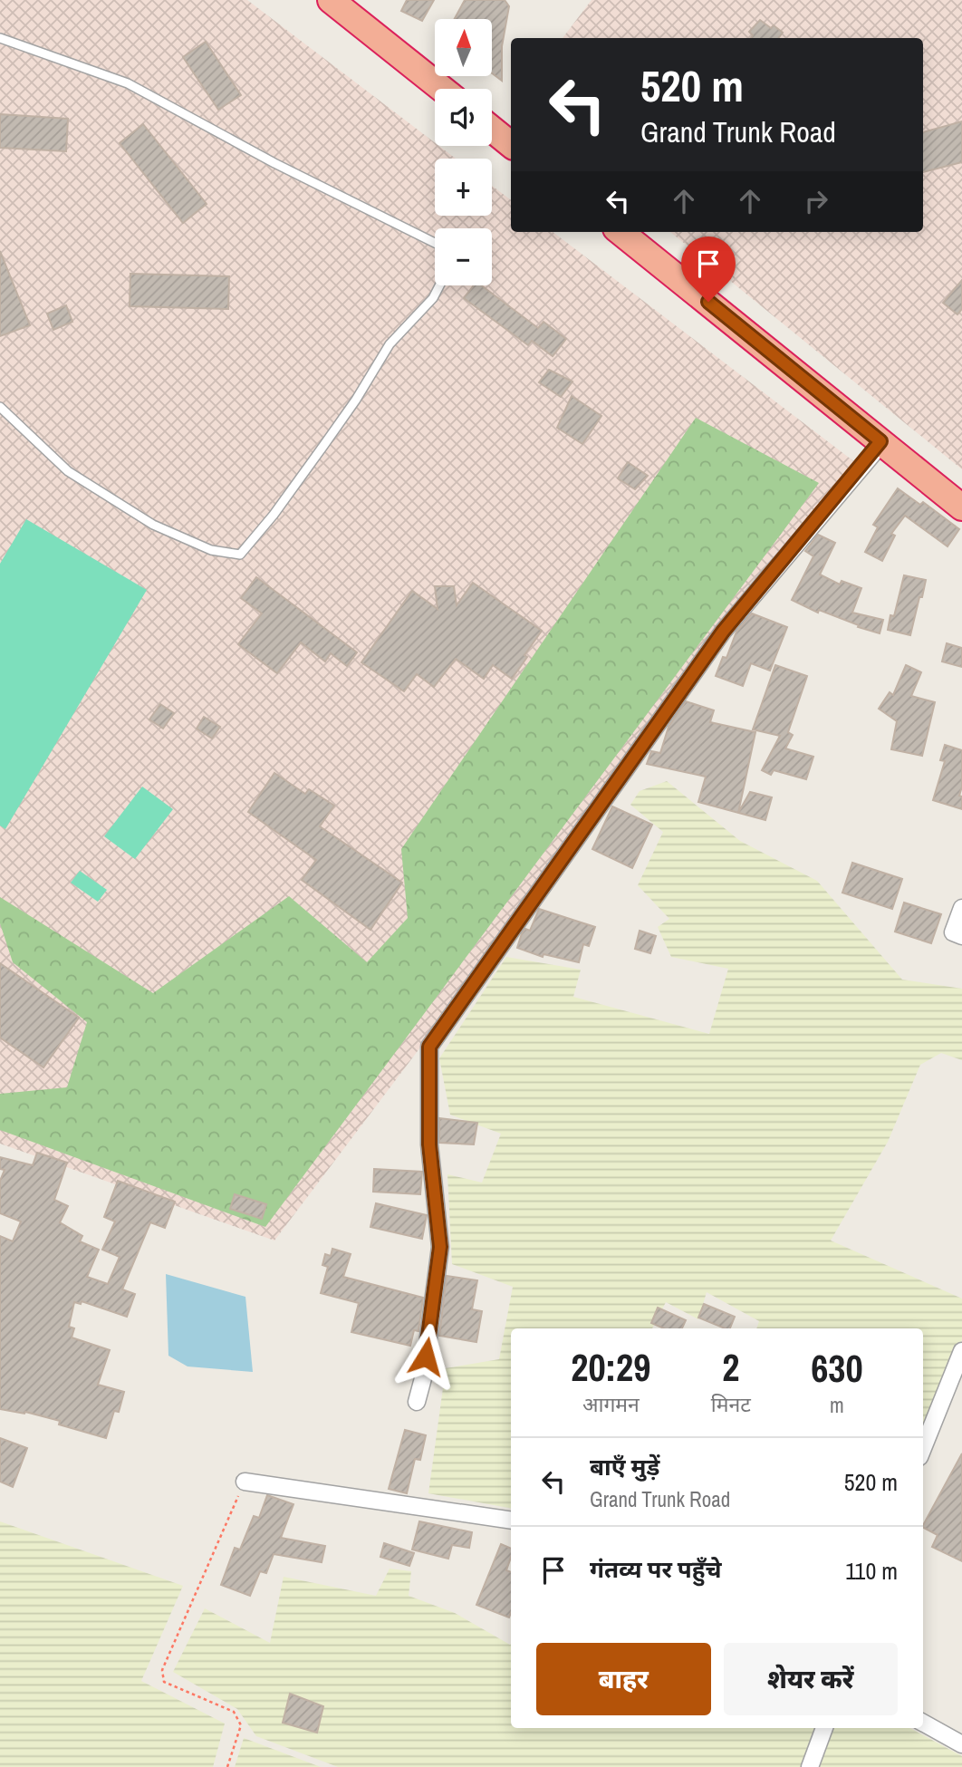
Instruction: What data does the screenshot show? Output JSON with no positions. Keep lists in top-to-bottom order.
{
  "north": "top",
  "page": {
    "map_buttons": ["+", "−"],
    "turn": ["520 m", "Grand Trunk Road"],
    "eta": [
      "20:29",
      "आगमन",
      "2",
      "मिनट",
      "630",
      "m"
    ],
    "list": [
      {
        "name": "बाएँ मुड़ें",
        "note": "Grand Trunk Road",
        "value": "520 m"
      },
      {
        "name": "गंतव्य पर पहुँचे",
        "value": "110 m"
      }
    ],
    "buttons": ["बाहर", "शेयर करें"]
  }
}
